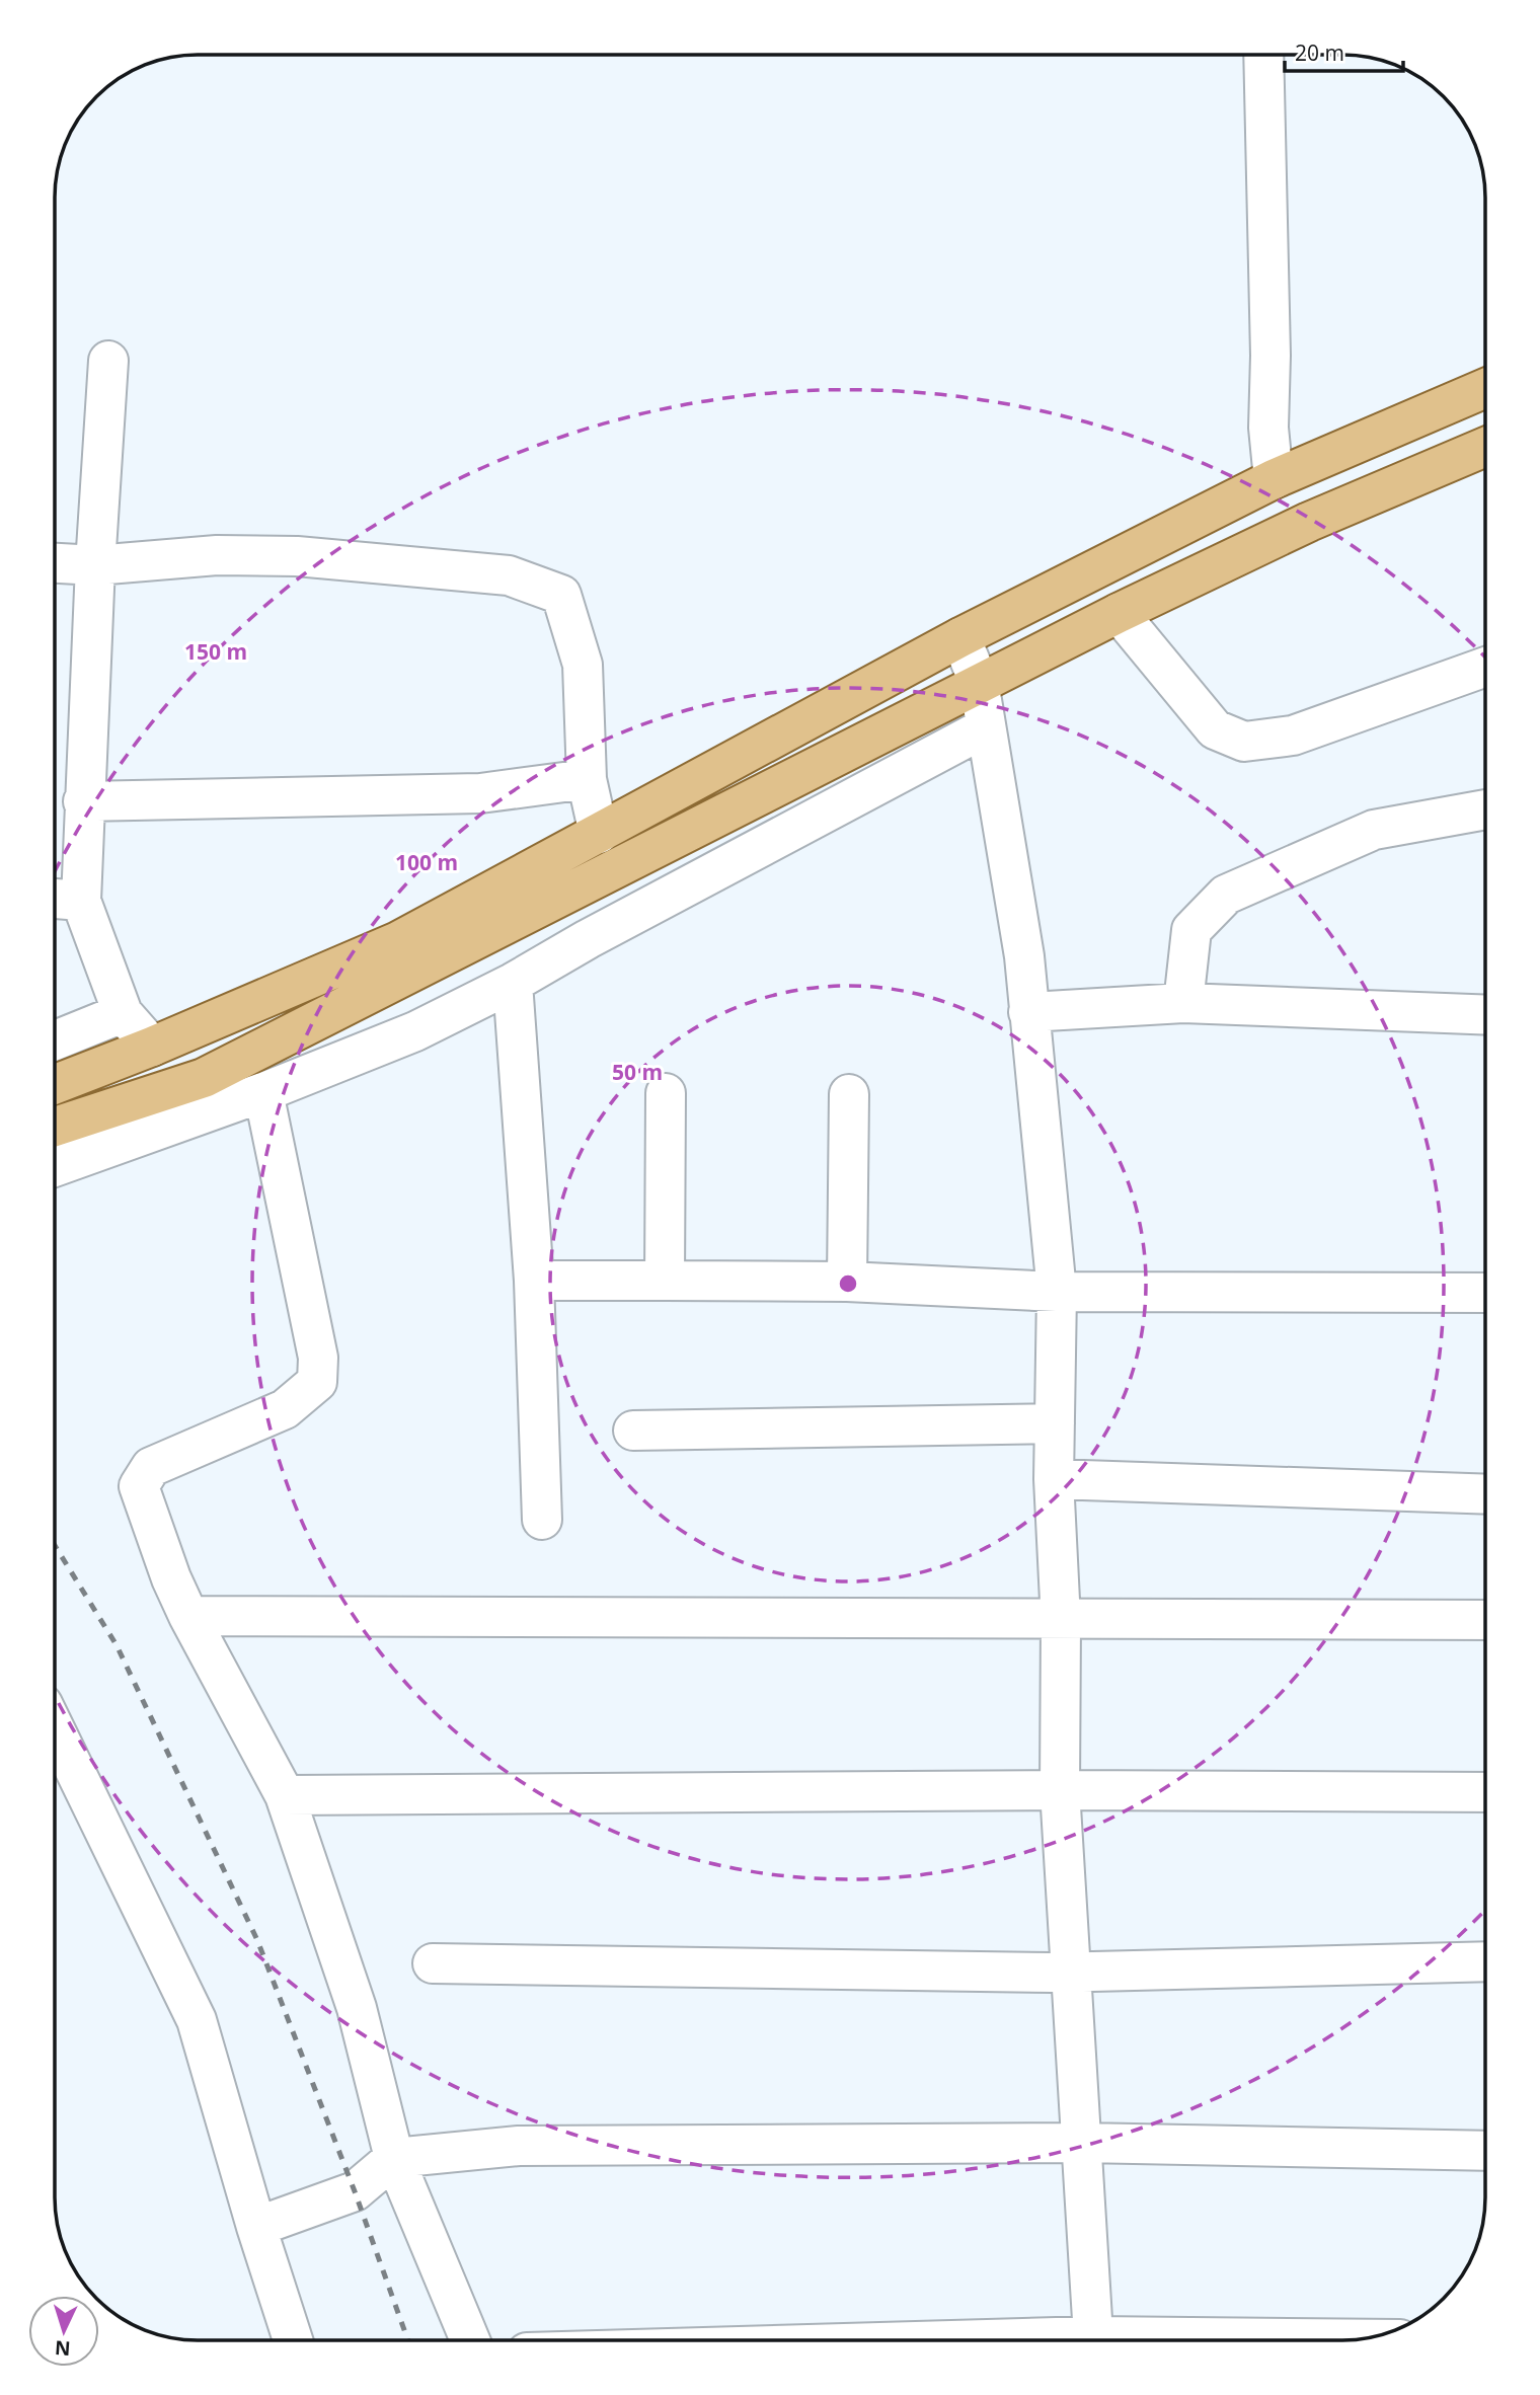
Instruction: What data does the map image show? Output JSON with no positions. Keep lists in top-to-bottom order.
{
  "scale_bar": "20 m",
  "north": "bottom",
  "rings": ["150 m", "100 m", "50 m"]
}
